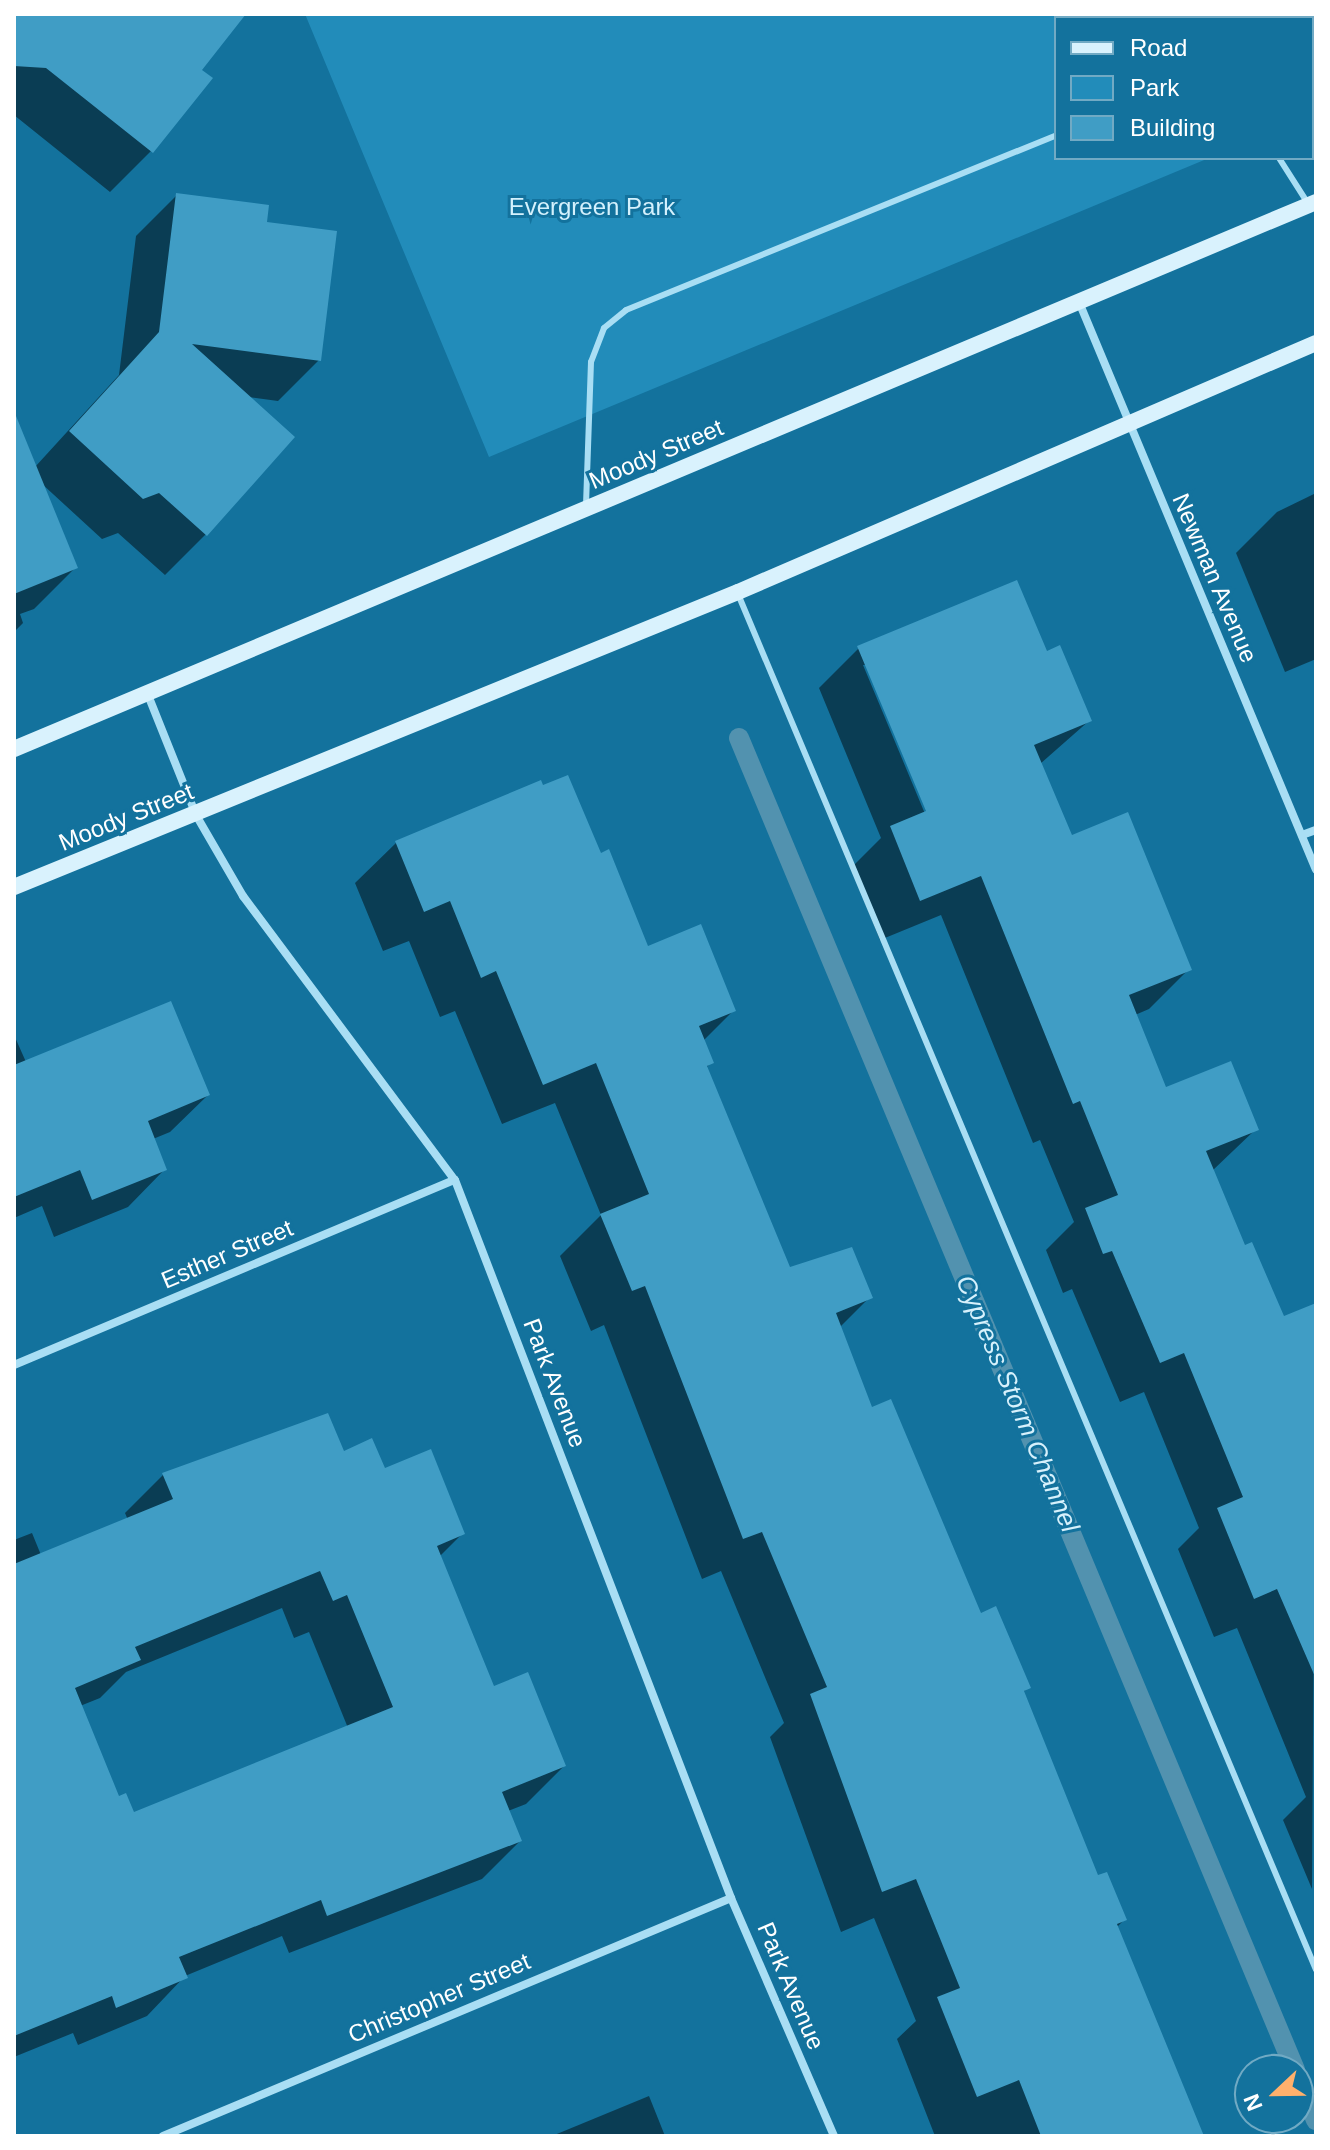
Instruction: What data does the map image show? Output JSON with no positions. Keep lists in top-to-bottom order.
{
  "streets": {
    "main road": ["Moody Street"],
    "street": [
      "Newman Avenue",
      "Esther Street",
      "Park Avenue",
      "Christopher Street"
    ]
  },
  "crossings": [
    ["Moody Street", "Newman Avenue"],
    ["Moody Street", "Park Avenue"],
    ["Esther Street", "Park Avenue"],
    ["Park Avenue", "Christopher Street"]
  ],
  "water": ["Cypress Storm Channel"],
  "parks": ["Evergreen Park"],
  "legend": ["Road", "Park", "Building"],
  "north": "left"
}
